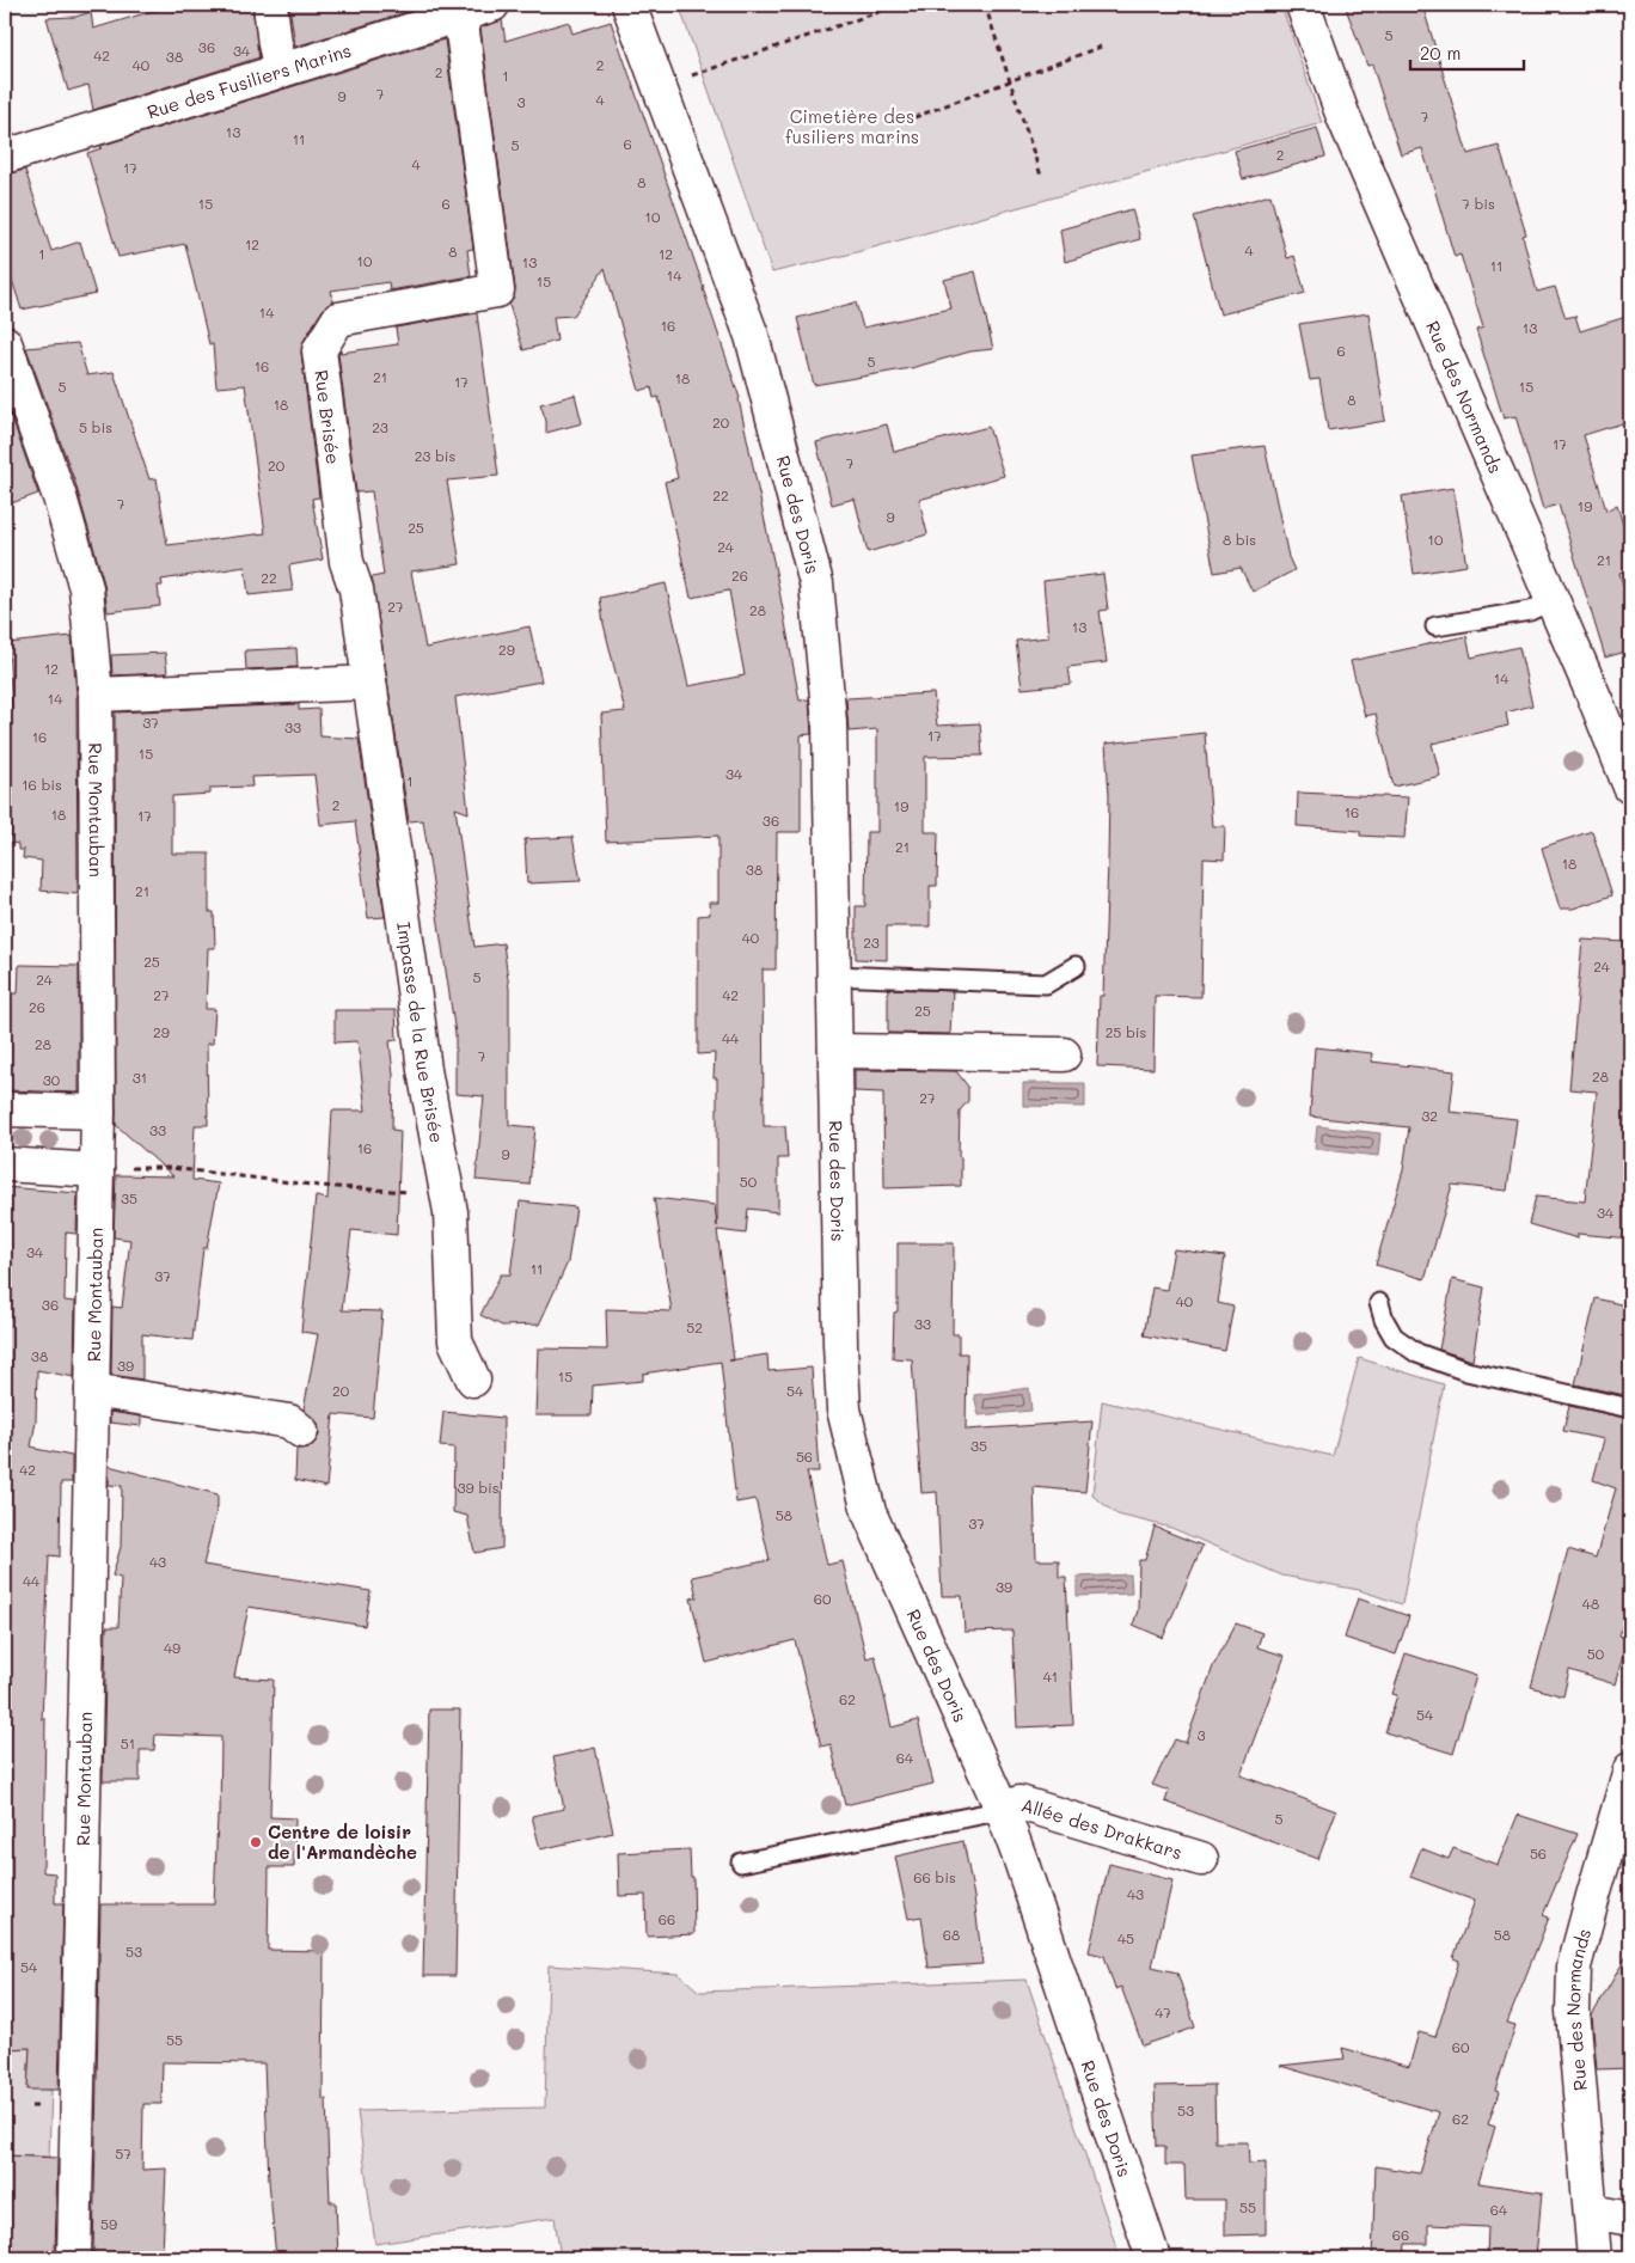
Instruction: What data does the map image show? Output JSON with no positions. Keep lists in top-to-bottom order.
{
  "streets": {
    "street": [
      "Rue des Fusiliers Marins",
      "Rue des Normands",
      "Rue Brisée",
      "Rue des Doris",
      "Rue Montauban",
      "Impasse de la Rue Brisée",
      "Allée des Drakkars"
    ]
  },
  "crossings": [
    ["Rue des Fusiliers Marins", "Rue Brisée"],
    ["Rue Brisée", "Impasse de la Rue Brisée"],
    ["Rue des Doris", "Allée des Drakkars"]
  ],
  "parks": ["Cimetière des fusiliers marins"],
  "places": ["Centre de loisir de l'Armandèche"],
  "house_numbers": [
    "5",
    "36",
    "34",
    "42",
    "38",
    "40",
    "2",
    "2",
    "1",
    "7",
    "9",
    "4",
    "3",
    "7",
    "13",
    "11",
    "6",
    "5",
    "2",
    "4",
    "17",
    "8",
    "15",
    "6",
    "7 bis",
    "10",
    "12",
    "4",
    "8",
    "1",
    "12",
    "10",
    "13",
    "11",
    "14",
    "15",
    "14",
    "16",
    "13",
    "6",
    "5",
    "16",
    "21",
    "18",
    "17",
    "5",
    "15",
    "8",
    "18",
    "20",
    "5 bis",
    "23",
    "17",
    "23 bis",
    "7",
    "20",
    "22",
    "7",
    "19",
    "9",
    "25",
    "8 bis",
    "10",
    "24",
    "21",
    "26",
    "22",
    "27",
    "28",
    "13",
    "29",
    "12",
    "14",
    "14",
    "37",
    "33",
    "17",
    "16",
    "15",
    "34",
    "1",
    "16 bis",
    "2",
    "19",
    "16",
    "18",
    "17",
    "36",
    "21",
    "18",
    "38",
    "21",
    "40",
    "23",
    "25",
    "24",
    "5",
    "24",
    "27",
    "42",
    "26",
    "25",
    "29",
    "25 bis",
    "44",
    "28",
    "7",
    "28",
    "31",
    "30",
    "27",
    "32",
    "33",
    "16",
    "9",
    "50",
    "35",
    "34",
    "34",
    "11",
    "37",
    "40",
    "36",
    "33",
    "52",
    "38",
    "39",
    "15",
    "20",
    "54",
    "35",
    "56",
    "42",
    "39 bis",
    "58",
    "37",
    "43",
    "44",
    "39",
    "60",
    "48",
    "49",
    "50",
    "41",
    "62",
    "54",
    "3",
    "51",
    "64",
    "5",
    "56",
    "66 bis",
    "43",
    "66",
    "68",
    "58",
    "45",
    "53",
    "54",
    "47",
    "55",
    "60",
    "53",
    "62",
    "57",
    "55",
    "64",
    "59",
    "66"
  ],
  "scale_bar": "20 m"
}
